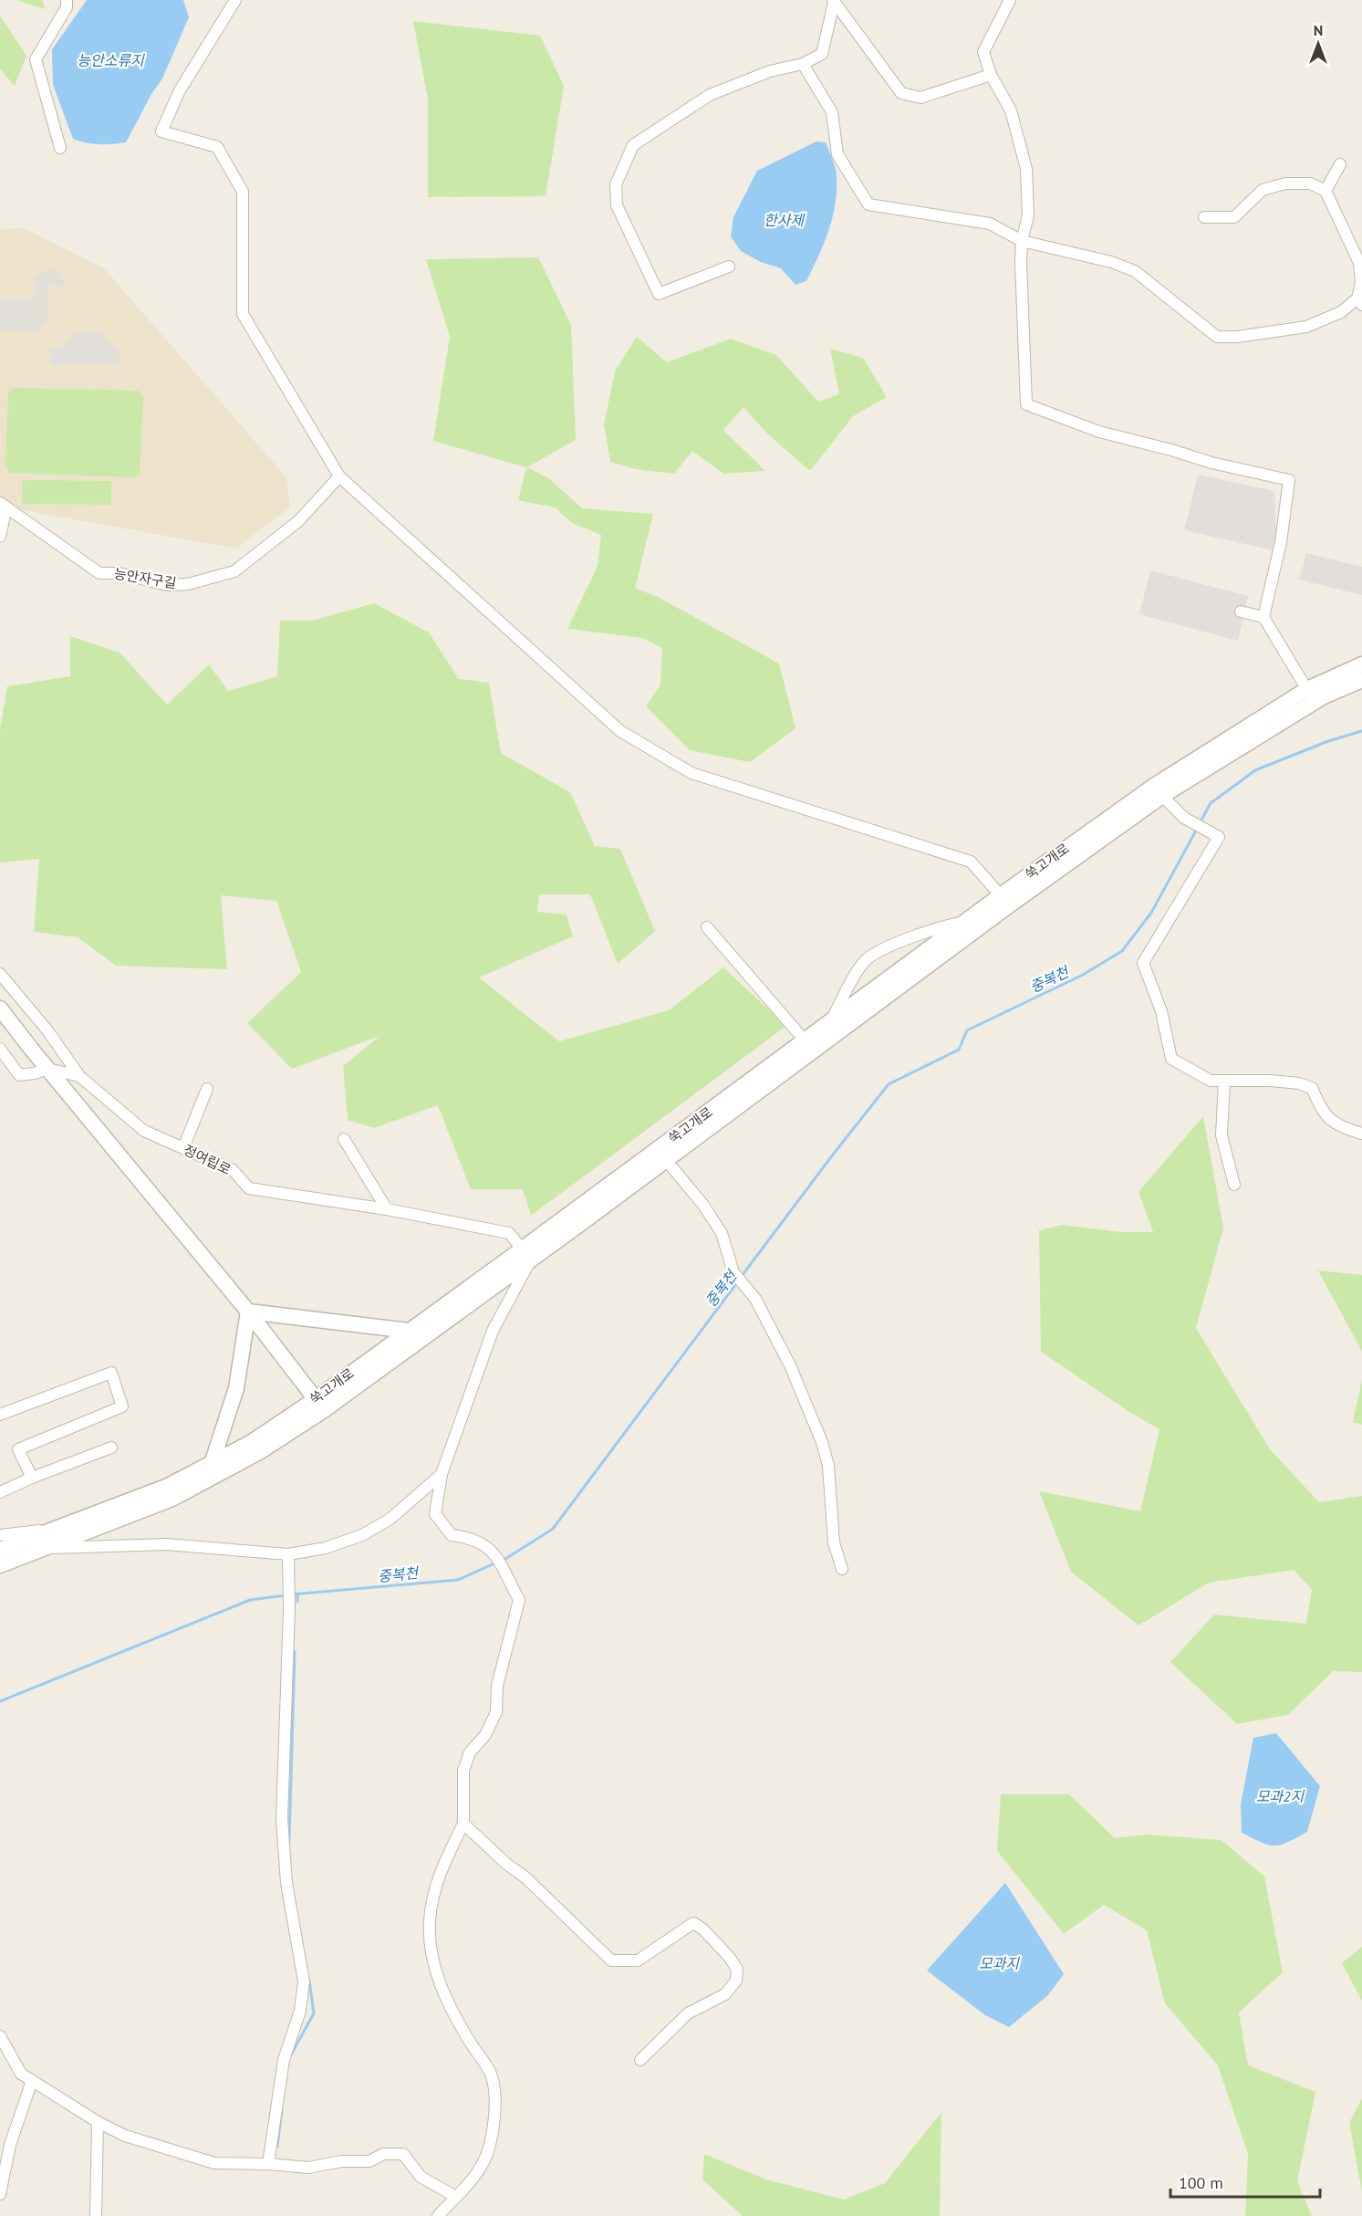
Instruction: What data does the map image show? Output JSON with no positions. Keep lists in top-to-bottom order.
{
  "streets": {
    "street": ["능안자구길", "쑥고개로", "정여립로"]
  },
  "crossings": [
    ["쑥고개로", "정여립로"]
  ],
  "water": [
    "능안소류지",
    "한사제",
    "중복천",
    "모과2지",
    "모과지"
  ],
  "scale_bar": "100 m",
  "north": "top"
}
